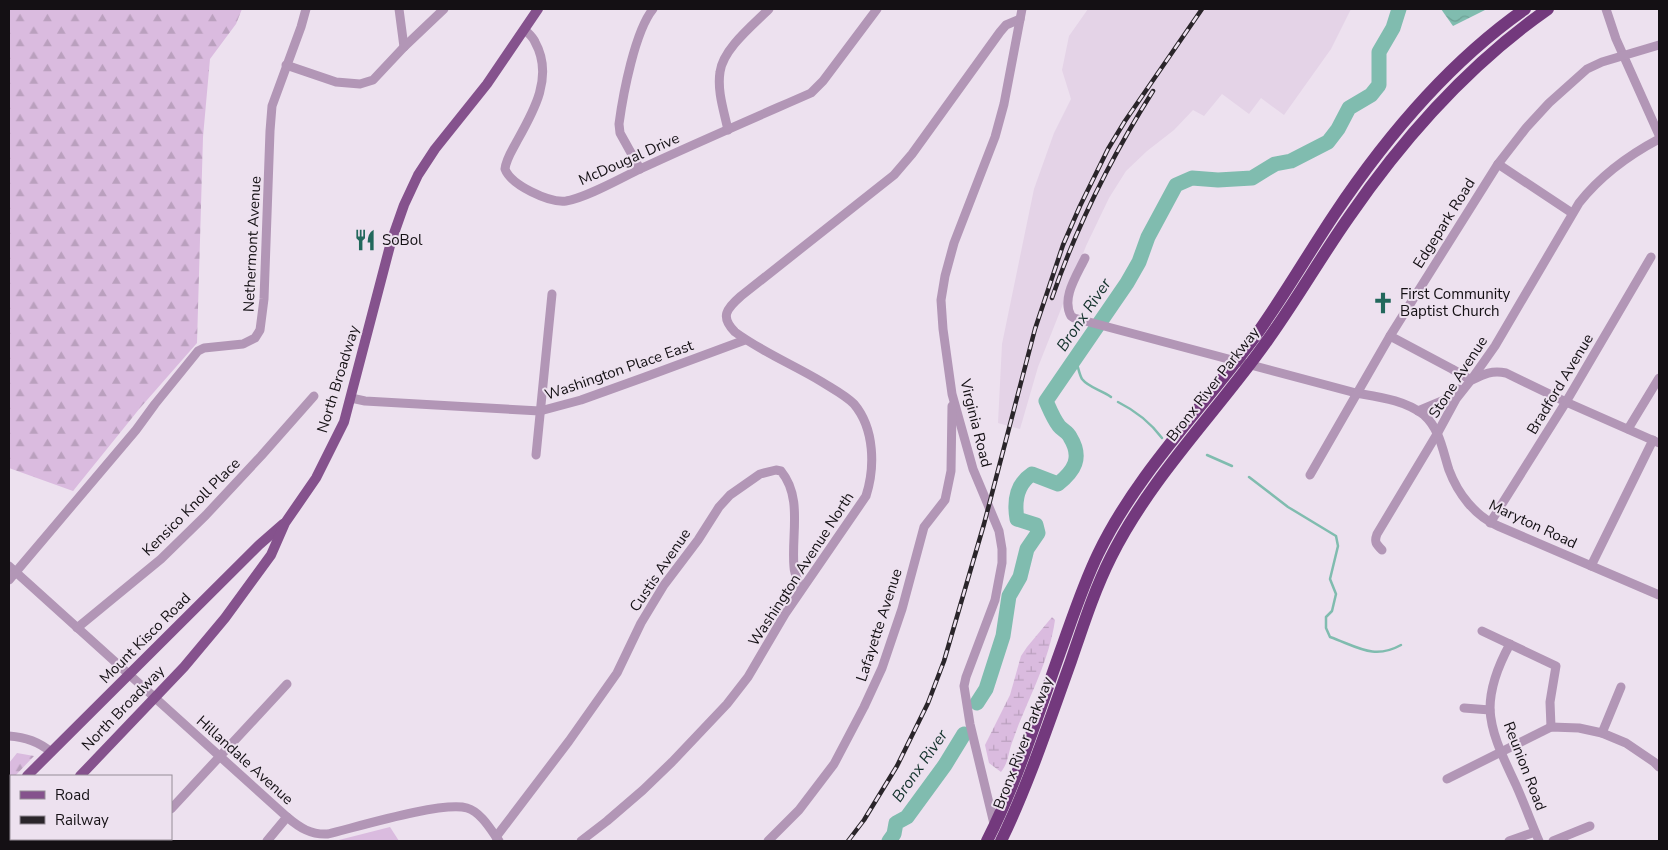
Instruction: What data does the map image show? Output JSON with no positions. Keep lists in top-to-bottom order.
{
  "streets": {
    "highway": ["Bronx River Parkway"],
    "main road": ["North Broadway", "Mount Kisco Road"],
    "street": [
      "McDougal Drive",
      "Edgepark Road",
      "Nethermont Avenue",
      "Washington Place East",
      "Stone Avenue",
      "Bradford Avenue",
      "Virginia Road",
      "Kensico Knoll Place",
      "Maryton Road",
      "Washington Avenue North",
      "Custis Avenue",
      "Lafayette Avenue",
      "Hillandale Avenue",
      "Reunion Road"
    ]
  },
  "crossings": [
    ["McDougal Drive", "North Broadway"],
    ["Nethermont Avenue", "Hillandale Avenue"],
    ["Washington Place East", "North Broadway"],
    ["Washington Place East", "Washington Avenue North"],
    ["Stone Avenue", "Maryton Road"],
    ["North Broadway", "Mount Kisco Road"],
    ["North Broadway", "Hillandale Avenue"],
    ["Bronx River Parkway", "Virginia Road"],
    ["Bradford Avenue", "Maryton Road"],
    ["Virginia Road", "Washington Avenue North"],
    ["Virginia Road", "Lafayette Avenue"],
    ["Kensico Knoll Place", "Hillandale Avenue"],
    ["Washington Avenue North", "Custis Avenue"],
    ["Custis Avenue", "Hillandale Avenue"],
    ["Mount Kisco Road", "Hillandale Avenue"]
  ],
  "water": ["Bronx River"],
  "places": {
    "restaurant": ["SoBol"],
    "church": ["First Community Baptist Church"]
  },
  "legend": ["Road", "Railway"]
}
